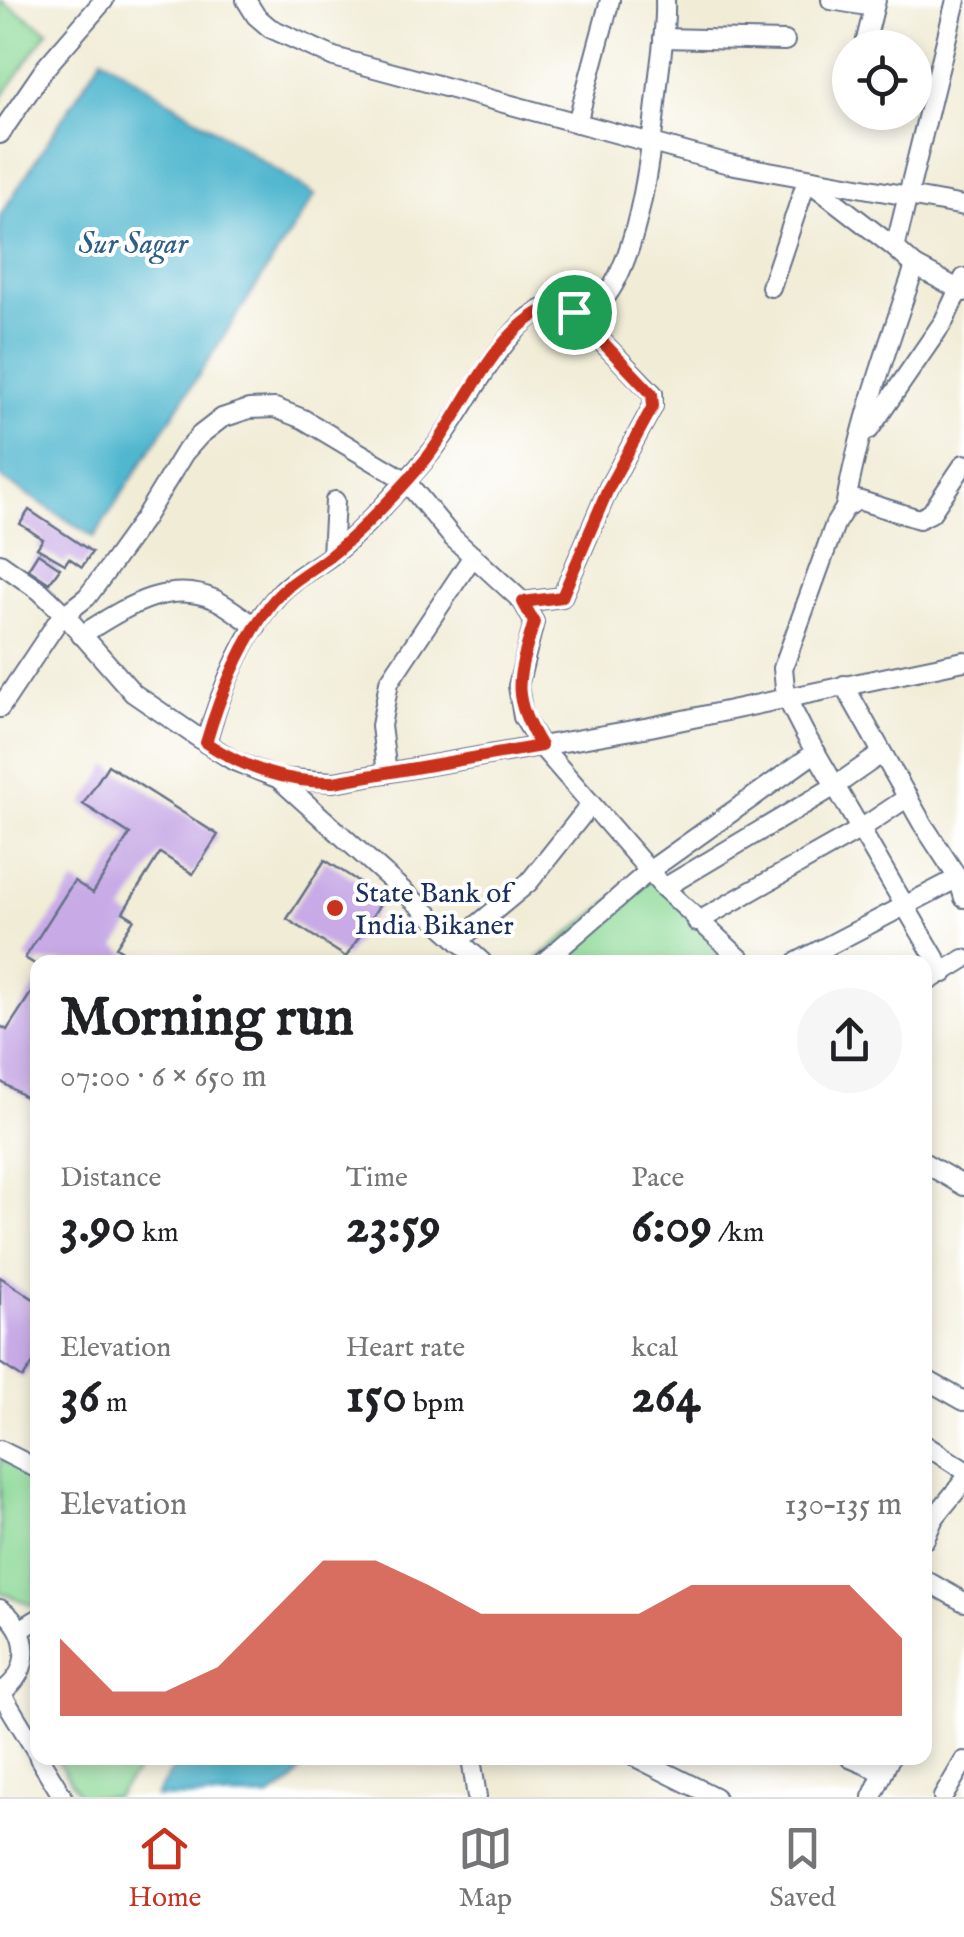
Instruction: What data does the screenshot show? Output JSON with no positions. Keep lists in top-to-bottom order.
{
  "water": ["Sur Sagar"],
  "places": ["State Bank of India Bikaner"],
  "page": {
    "heading": ["Morning run", "07:00 · 6 × 650 m"],
    "stats": [
      ["Distance", "3.90 km"],
      ["Time", "23:59"],
      ["Pace", "6:09 /km"],
      ["Elevation", "36 m"],
      ["Heart rate", "150 bpm"],
      ["kcal", "264"]
    ],
    "chart": ["Elevation", "130–135 m"],
    "tabs": ["Home", "Map", "Saved"]
  }
}
